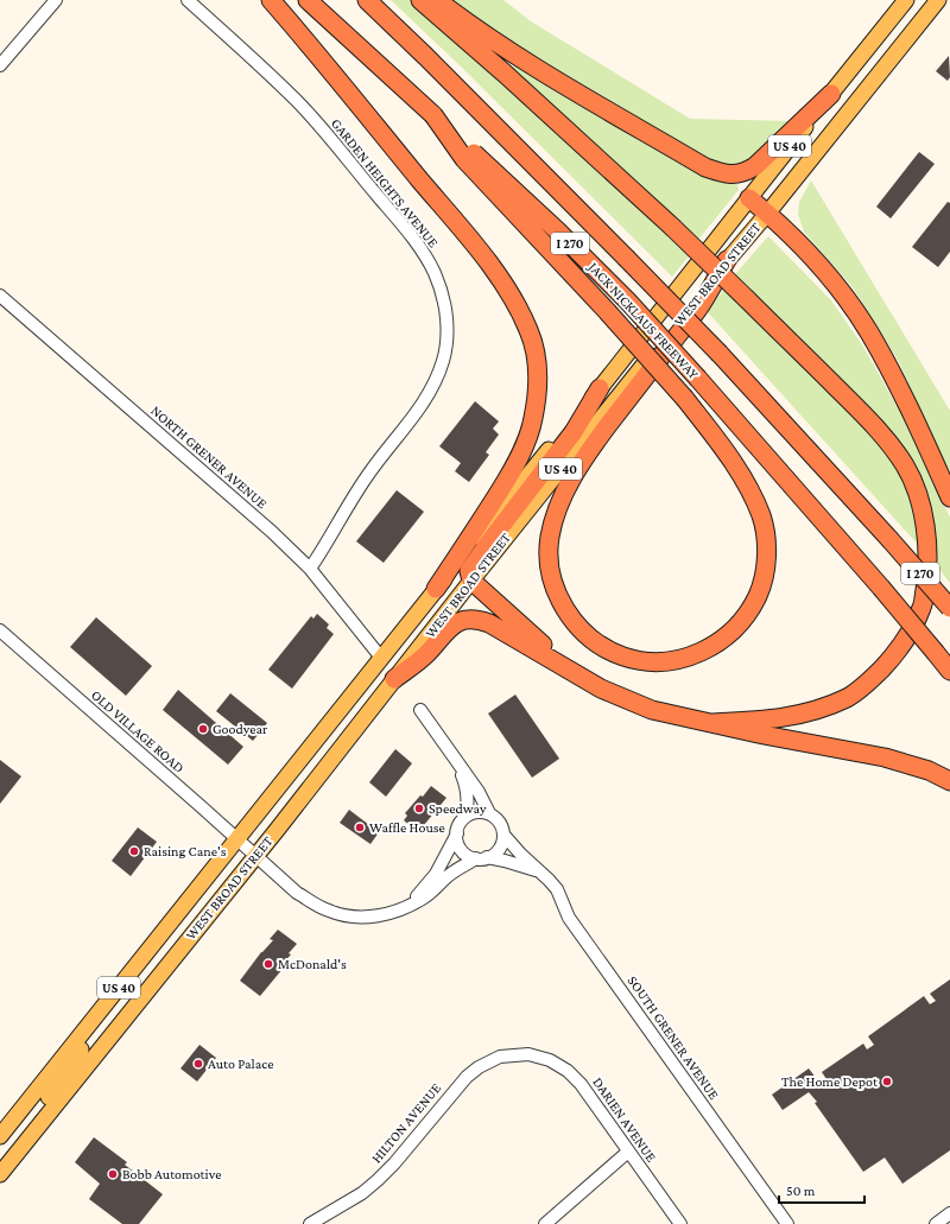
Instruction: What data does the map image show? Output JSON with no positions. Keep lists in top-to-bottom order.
{
  "streets": {
    "highway": ["I 270", "JACK NICKLAUS FREEWAY"],
    "main road": ["US 40", "WEST BROAD STREET"],
    "street": [
      "GARDEN HEIGHTS AVENUE",
      "NORTH GRENER AVENUE",
      "OLD VILLAGE ROAD",
      "SOUTH GRENER AVENUE",
      "DARIEN AVENUE",
      "HILTON AVENUE"
    ]
  },
  "crossings": [
    ["GARDEN HEIGHTS AVENUE", "NORTH GRENER AVENUE"],
    ["WEST BROAD STREET", "NORTH GRENER AVENUE"],
    ["WEST BROAD STREET", "OLD VILLAGE ROAD"],
    ["DARIEN AVENUE", "HILTON AVENUE"]
  ],
  "places": [
    "Goodyear",
    "Speedway",
    "Waffle House",
    "Raising Cane's",
    "McDonald's",
    "Auto Palace",
    "The Home Depot",
    "Bobb Automotive"
  ],
  "scale_bar": "50 m"
}
